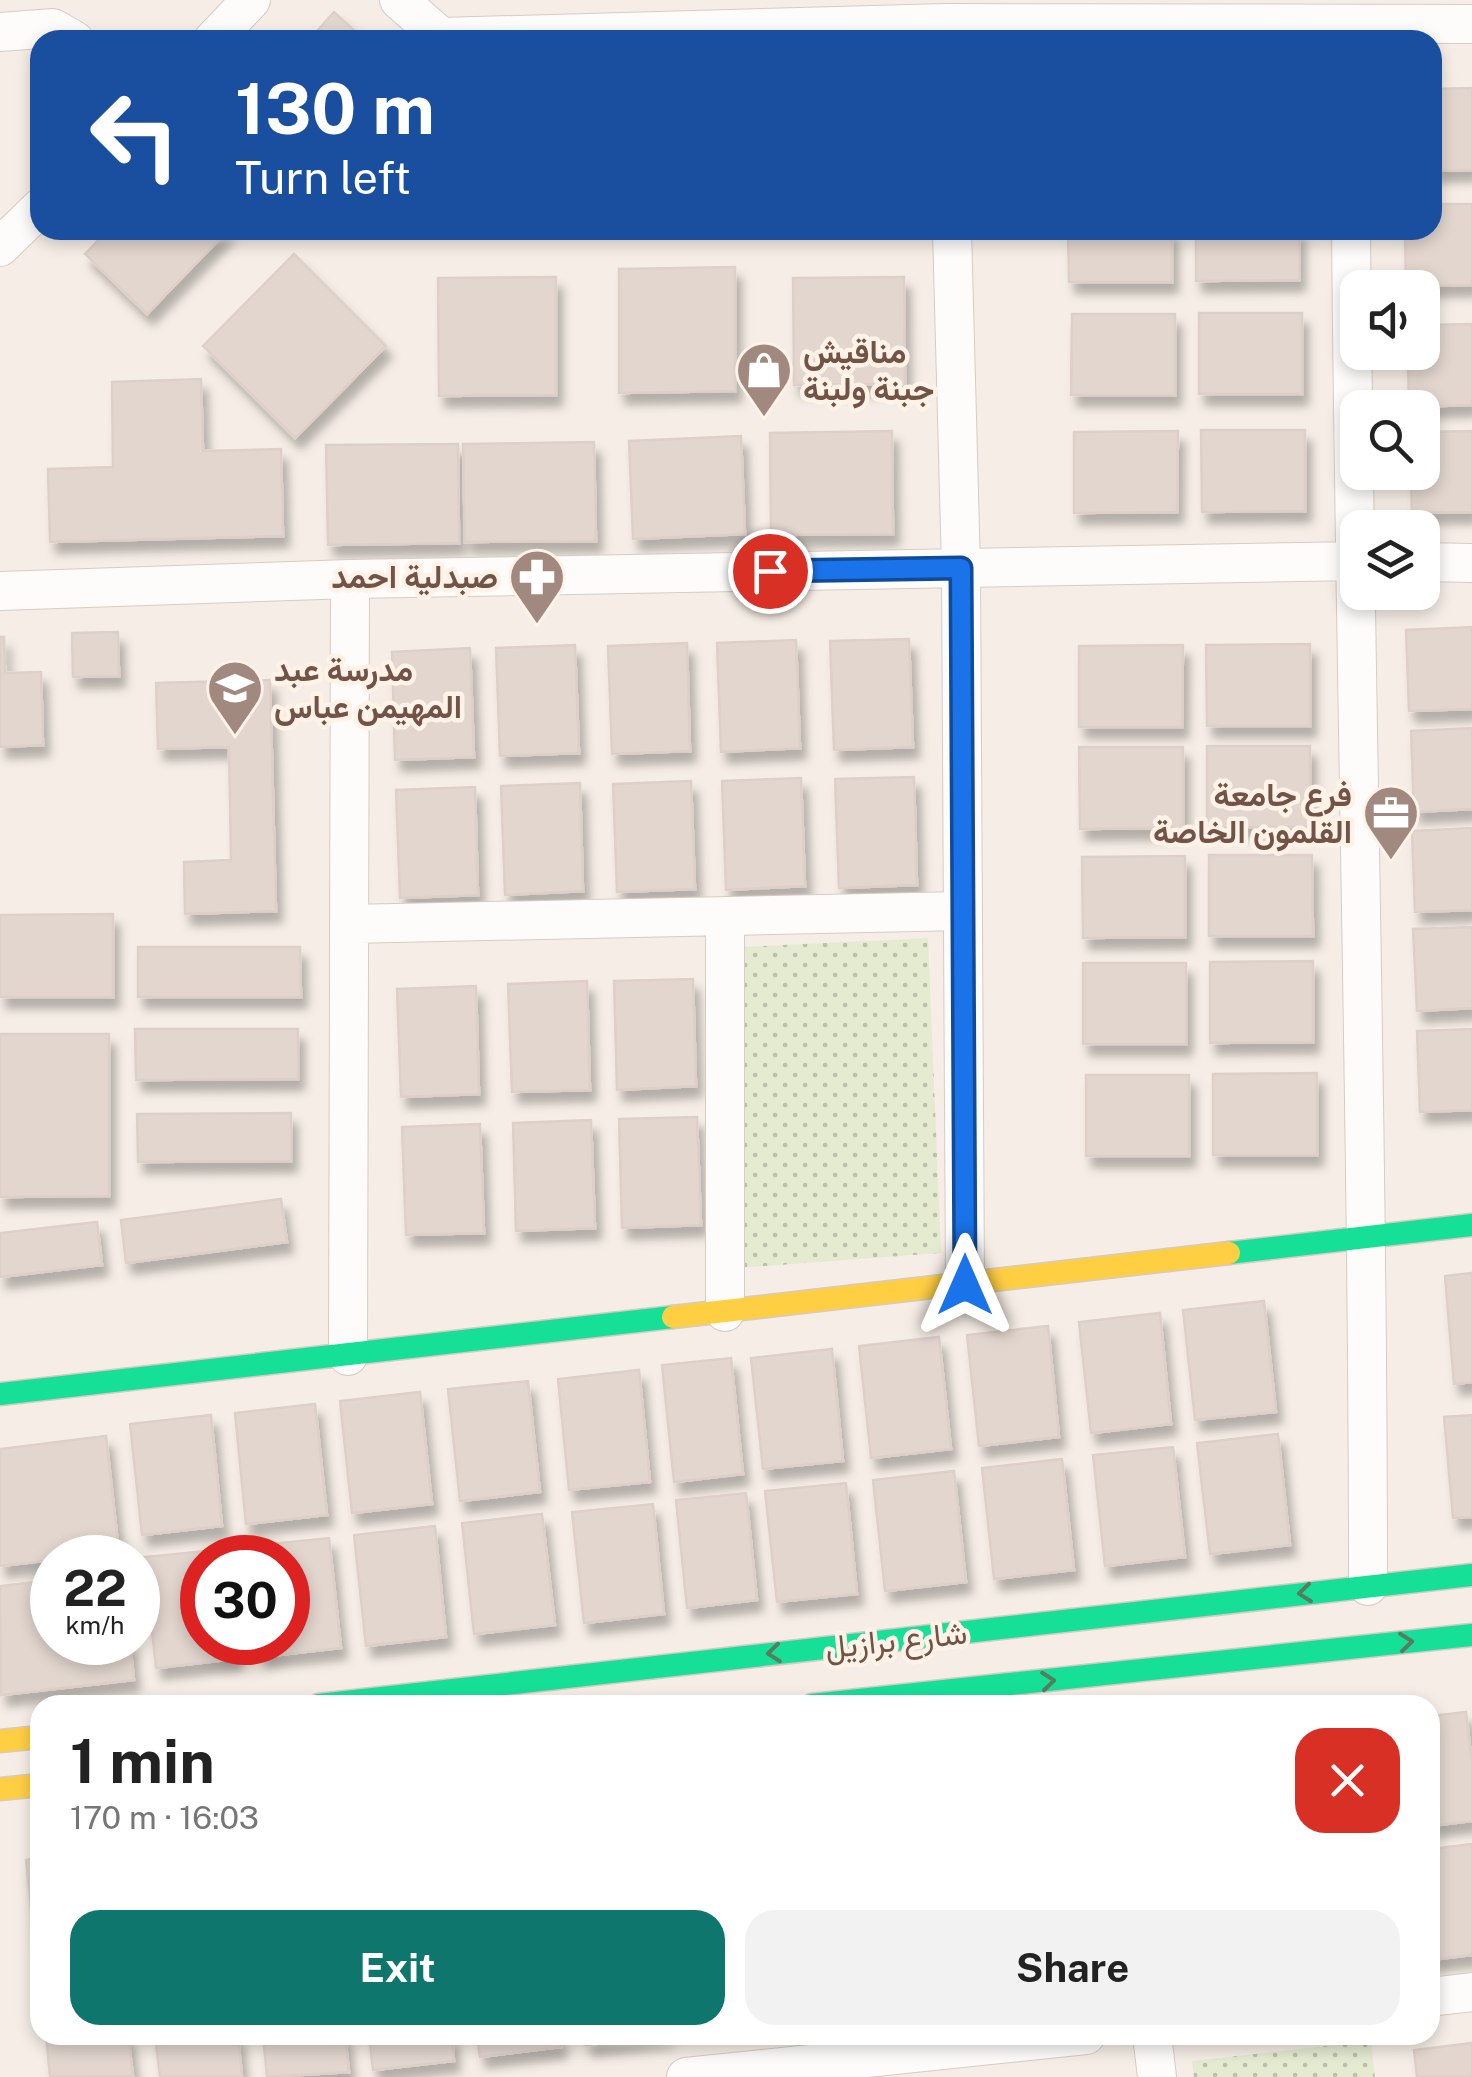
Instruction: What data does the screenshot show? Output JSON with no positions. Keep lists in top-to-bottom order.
{
  "streets": {
    "main road": ["شارع برازيل"]
  },
  "places": {
    "shop": ["مناقيش جبنة ولبنة"],
    "pharmacy": ["صبدلية احمد"],
    "school or university": ["مدرسة عبد المهيمن عباس"],
    "office": ["فرع جامعة القلمون الخاصة"]
  },
  "page": {
    "turn": ["130 m", "Turn left"],
    "speed": "22 km/h",
    "limit": "30",
    "heading": ["1 min", "170 m · 16:03"],
    "buttons": ["Exit", "Share"]
  }
}
